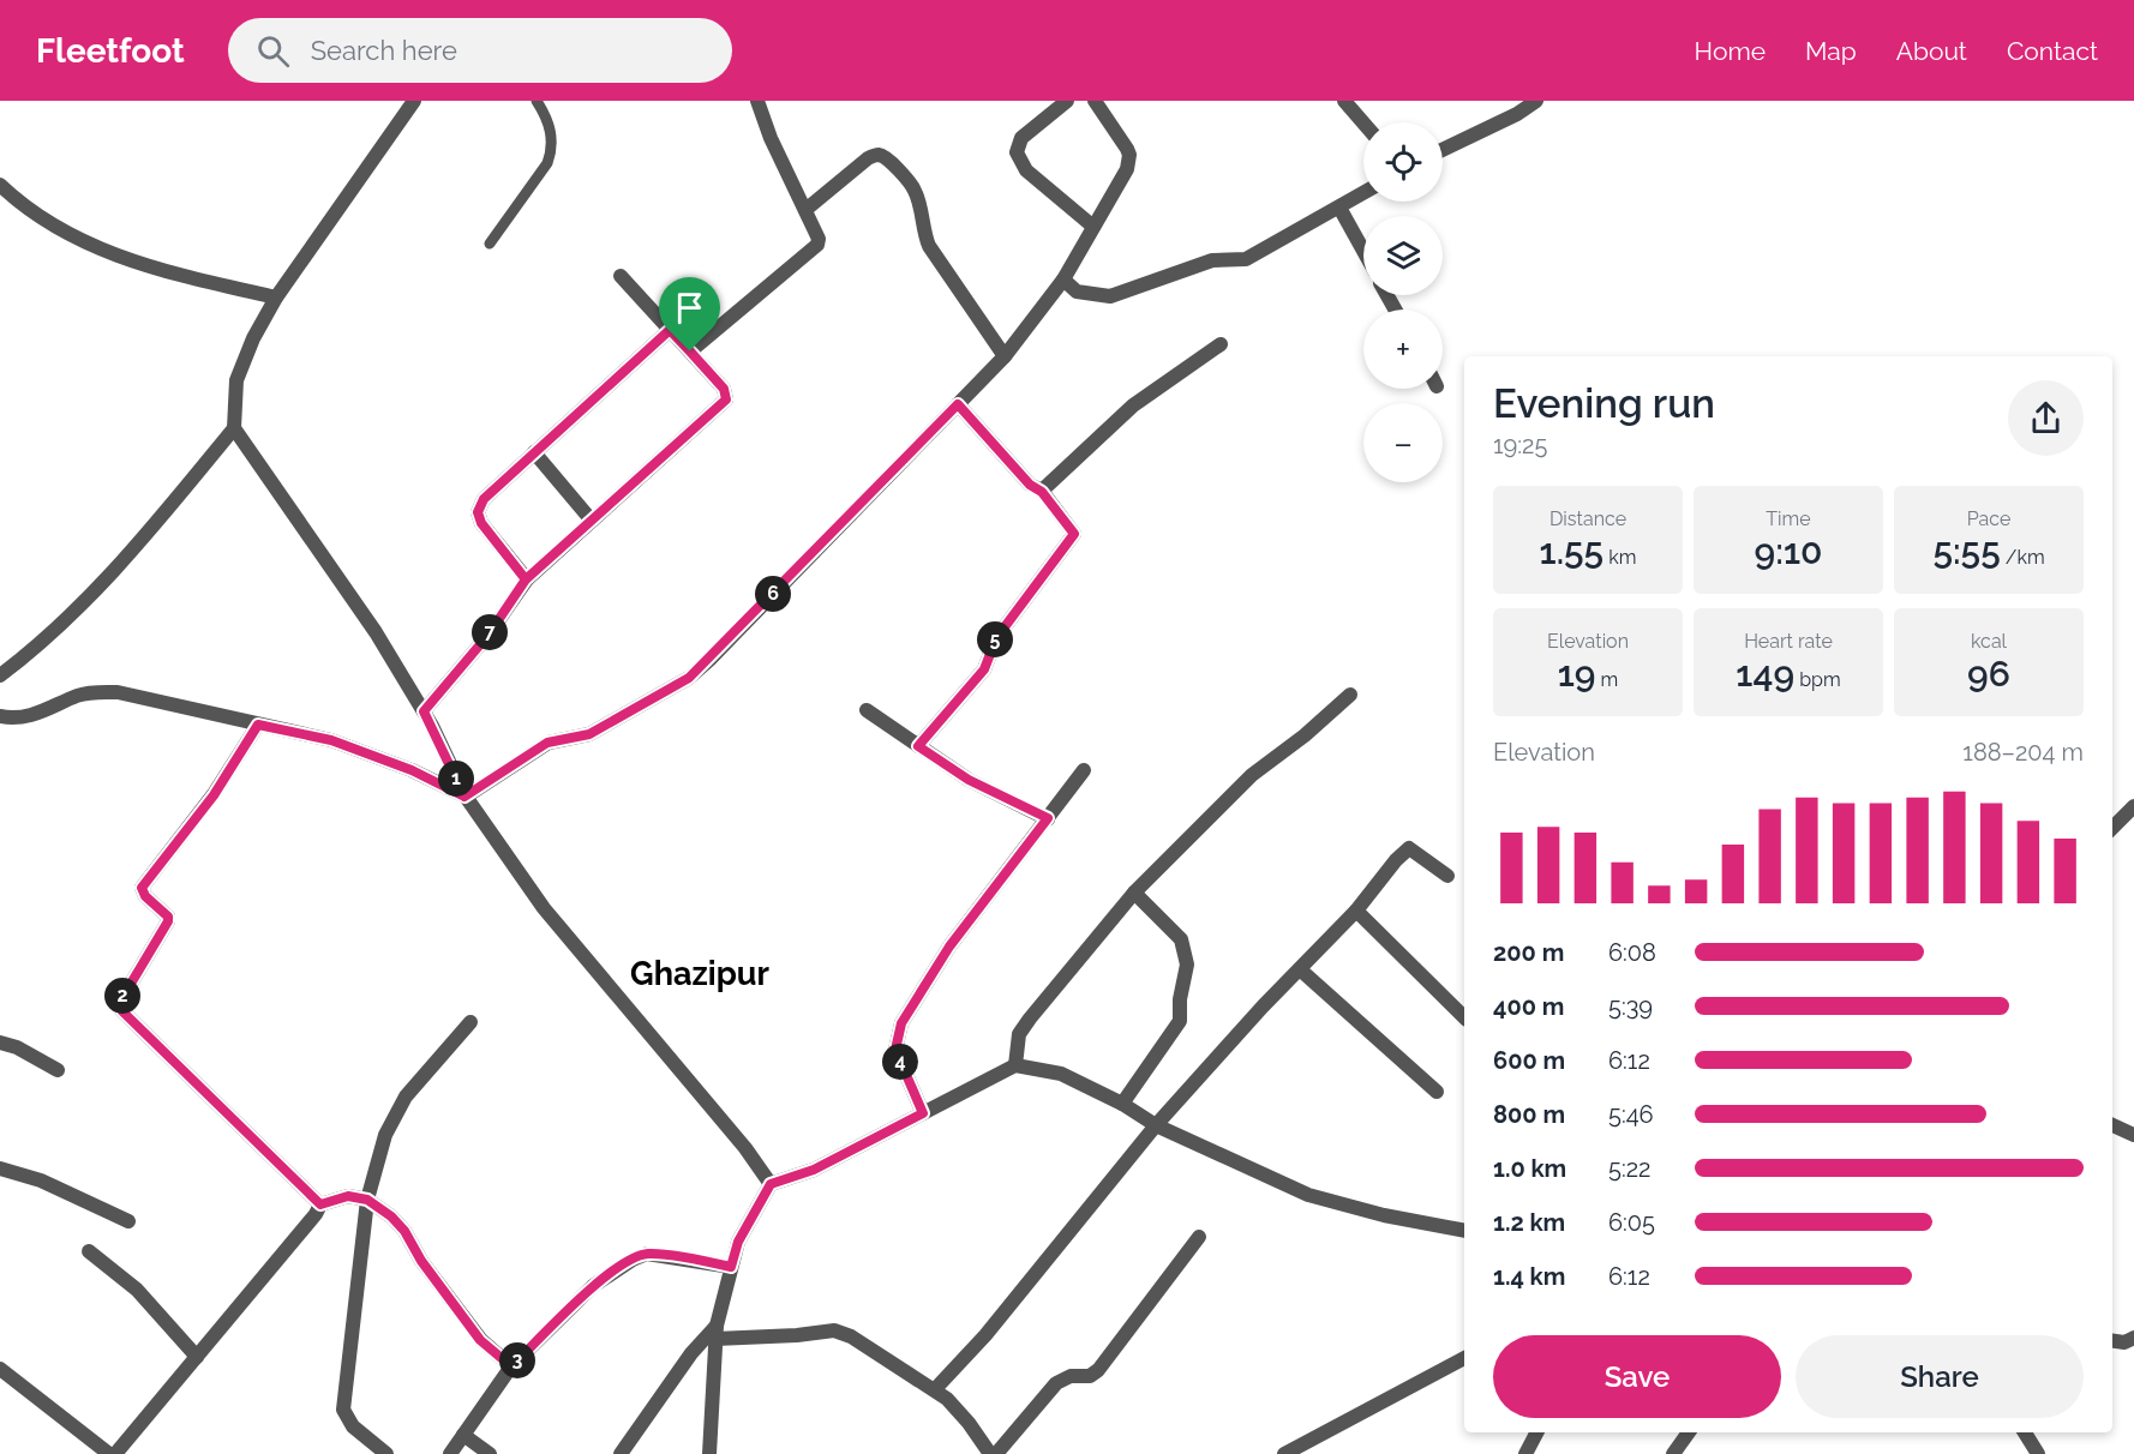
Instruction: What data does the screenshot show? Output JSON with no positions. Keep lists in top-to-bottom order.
{
  "districts": ["Ghazipur"],
  "page": {
    "header": "Fleetfoot",
    "search": "Search here",
    "nav": [
      "Home",
      "Map",
      "About",
      "Contact"
    ],
    "map_buttons": ["+", "−"],
    "heading": ["Evening run", "19:25"],
    "stats": [
      ["Distance", "1.55 km"],
      ["Time", "9:10"],
      ["Pace", "5:55 /km"],
      ["Elevation", "19 m"],
      ["Heart rate", "149 bpm"],
      ["kcal", "96"]
    ],
    "pins": [
      "6",
      "7",
      "5",
      "1",
      "2",
      "4",
      "3"
    ],
    "chart": ["Elevation", "188–204 m"],
    "list": [
      {
        "name": "200 m",
        "note": "6:08"
      },
      {
        "name": "400 m",
        "note": "5:39"
      },
      {
        "name": "600 m",
        "note": "6:12"
      },
      {
        "name": "800 m",
        "note": "5:46"
      },
      {
        "name": "1.0 km",
        "note": "5:22"
      },
      {
        "name": "1.2 km",
        "note": "6:05"
      },
      {
        "name": "1.4 km",
        "note": "6:12"
      }
    ],
    "buttons": ["Save", "Share"]
  }
}
